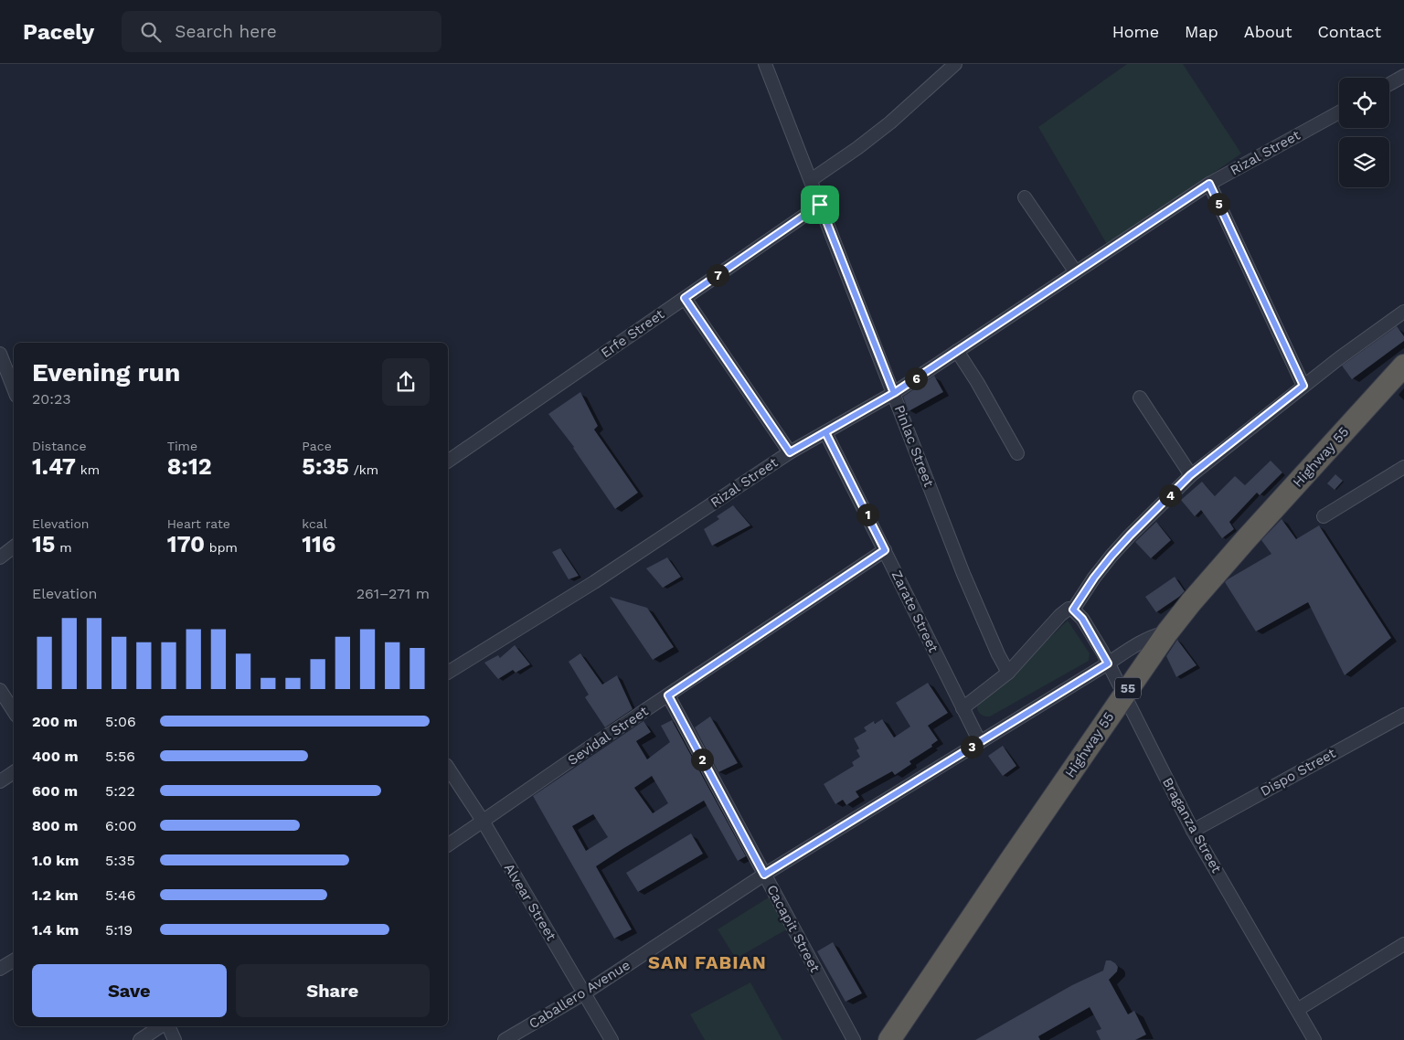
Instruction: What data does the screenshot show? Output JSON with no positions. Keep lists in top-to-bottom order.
{
  "streets": {
    "highway": ["Highway 55", "55"],
    "street": [
      "Rizal Street",
      "Erfe Street",
      "Pinlac Street",
      "Zarate Street",
      "Sevidal Street",
      "Dispo Street",
      "Braganza Street",
      "Alvear Street",
      "Cacapit Street",
      "Caballero Avenue"
    ]
  },
  "crossings": [
    ["Rizal Street", "Pinlac Street"],
    ["Rizal Street", "Zarate Street"],
    ["Erfe Street", "Pinlac Street"],
    ["Highway 55", "Braganza Street"],
    ["Highway 55", "Caballero Avenue"],
    ["Zarate Street", "Sevidal Street"],
    ["Zarate Street", "Caballero Avenue"],
    ["Sevidal Street", "Alvear Street"],
    ["Sevidal Street", "Cacapit Street"],
    ["Dispo Street", "Braganza Street"],
    ["Braganza Street", "Caballero Avenue"],
    ["Alvear Street", "Caballero Avenue"],
    ["Cacapit Street", "Caballero Avenue"]
  ],
  "districts": ["SAN FABIAN"],
  "page": {
    "header": "Pacely",
    "search": "Search here",
    "nav": [
      "Home",
      "Map",
      "About",
      "Contact"
    ],
    "pins": [
      "5",
      "7",
      "6",
      "4",
      "1",
      "3",
      "2"
    ],
    "heading": ["Evening run", "20:23"],
    "stats": [
      ["Distance", "1.47 km"],
      ["Time", "8:12"],
      ["Pace", "5:35 /km"],
      ["Elevation", "15 m"],
      ["Heart rate", "170 bpm"],
      ["kcal", "116"]
    ],
    "chart": ["Elevation", "261–271 m"],
    "list": [
      {
        "name": "200 m",
        "note": "5:06"
      },
      {
        "name": "400 m",
        "note": "5:56"
      },
      {
        "name": "600 m",
        "note": "5:22"
      },
      {
        "name": "800 m",
        "note": "6:00"
      },
      {
        "name": "1.0 km",
        "note": "5:35"
      },
      {
        "name": "1.2 km",
        "note": "5:46"
      },
      {
        "name": "1.4 km",
        "note": "5:19"
      }
    ],
    "buttons": ["Save", "Share"]
  }
}
